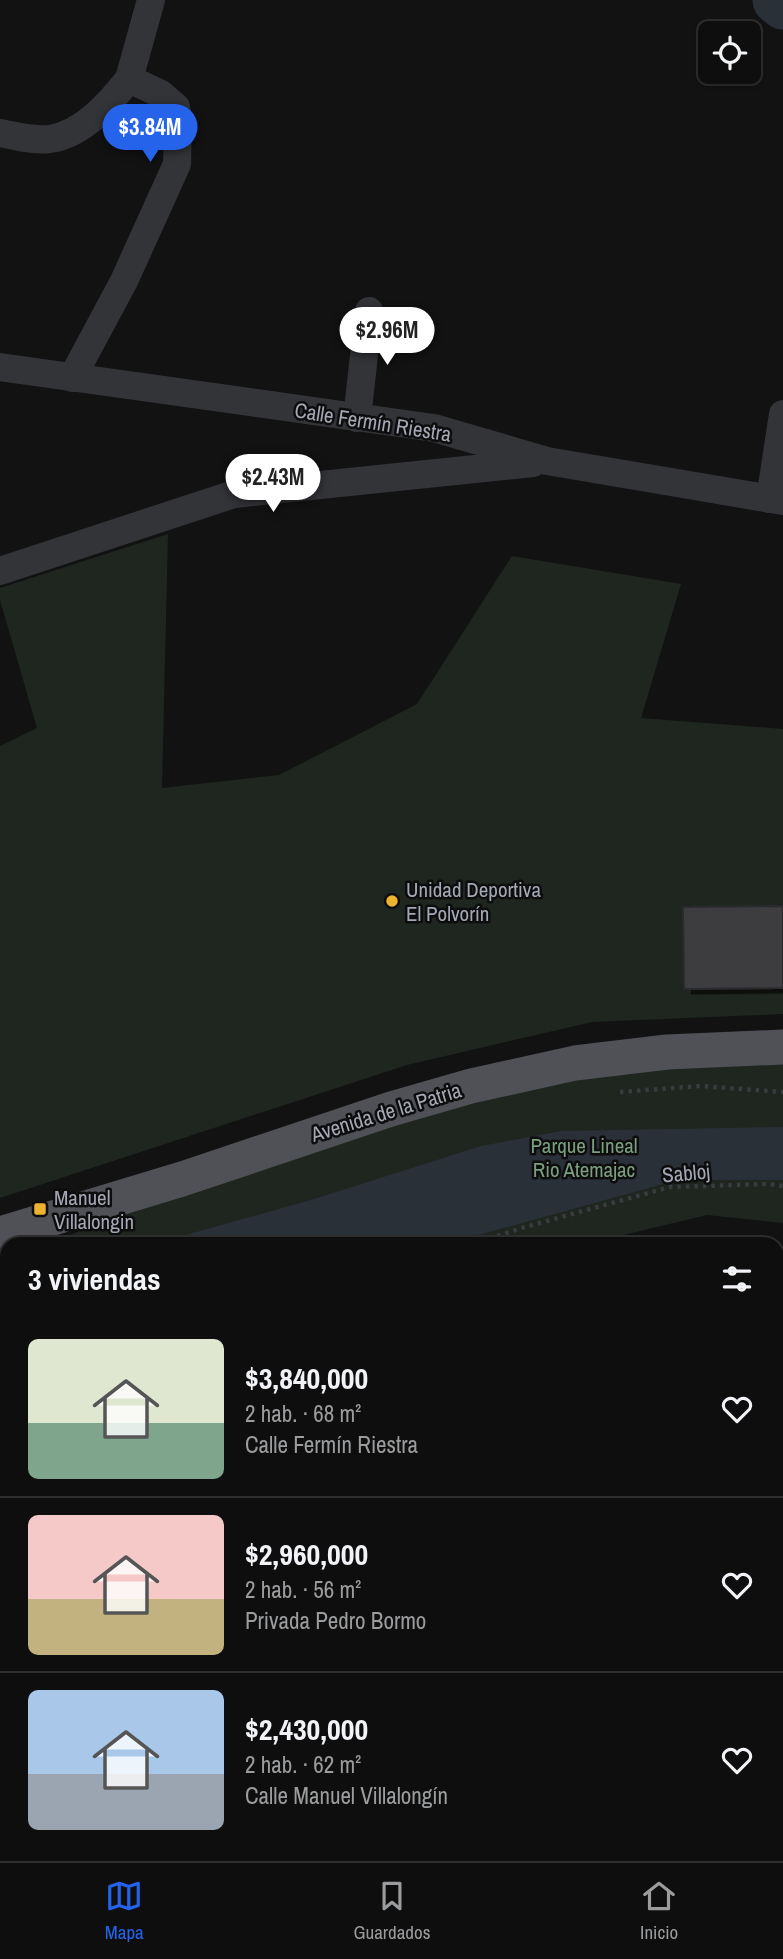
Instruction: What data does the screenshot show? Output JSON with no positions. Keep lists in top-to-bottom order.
{
  "streets": {
    "main road": ["Avenida de la Patria"],
    "street": ["Calle Fermín Riestra"],
    "path": ["Sabloj"]
  },
  "parks": ["Parque Lineal Rio Atemajac"],
  "places": {
    "other": ["Unidad Deportiva El Polvorín"],
    "transit": ["Manuel Villalongin"]
  },
  "page": {
    "price": ["$3.84M", "$2.96M", "$2.43M"],
    "heading": "3 viviendas",
    "list": [
      {
        "name": "$3,840,000",
        "note": "2 hab. · 68 m² · Calle Fermín Riestra"
      },
      {
        "name": "$2,960,000",
        "note": "2 hab. · 56 m² · Privada Pedro Bormo"
      },
      {
        "name": "$2,430,000",
        "note": "2 hab. · 62 m² · Calle Manuel Villalongín"
      }
    ],
    "tabs": ["Mapa", "Guardados", "Inicio"]
  }
}
